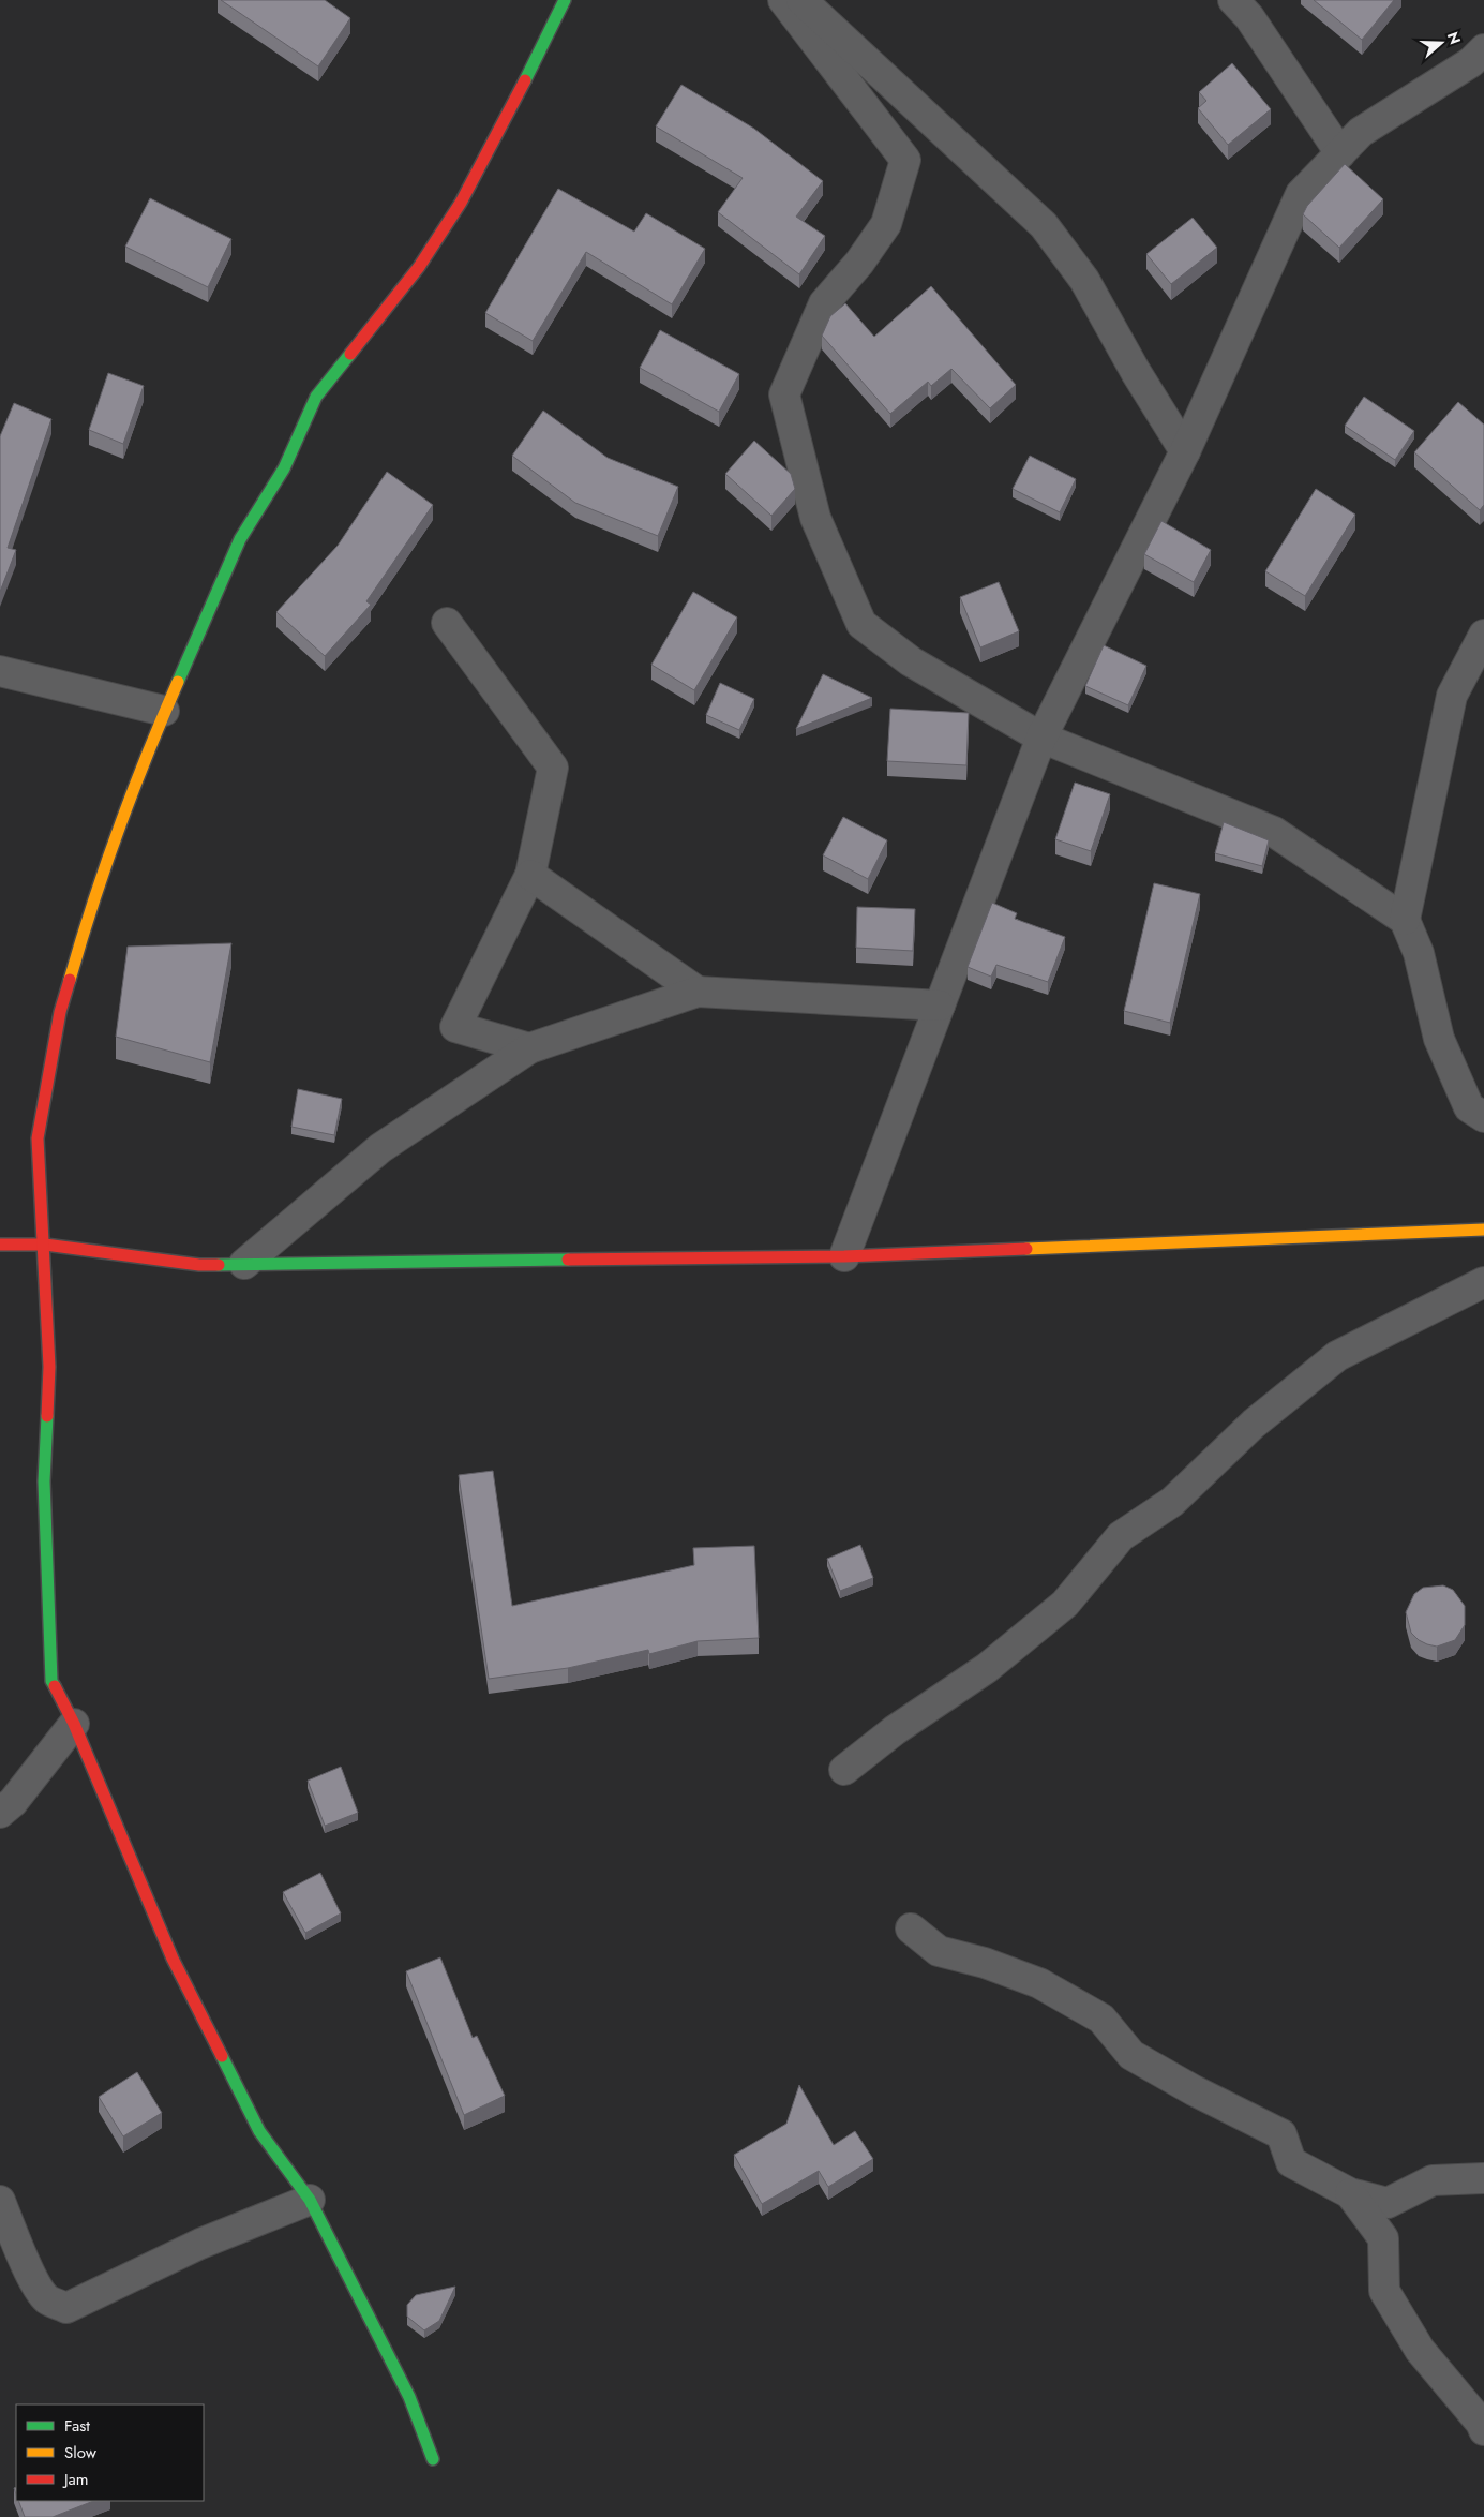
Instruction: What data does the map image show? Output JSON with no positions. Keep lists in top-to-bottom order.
{
  "legend": ["Fast", "Slow", "Jam"],
  "north": "right"
}
